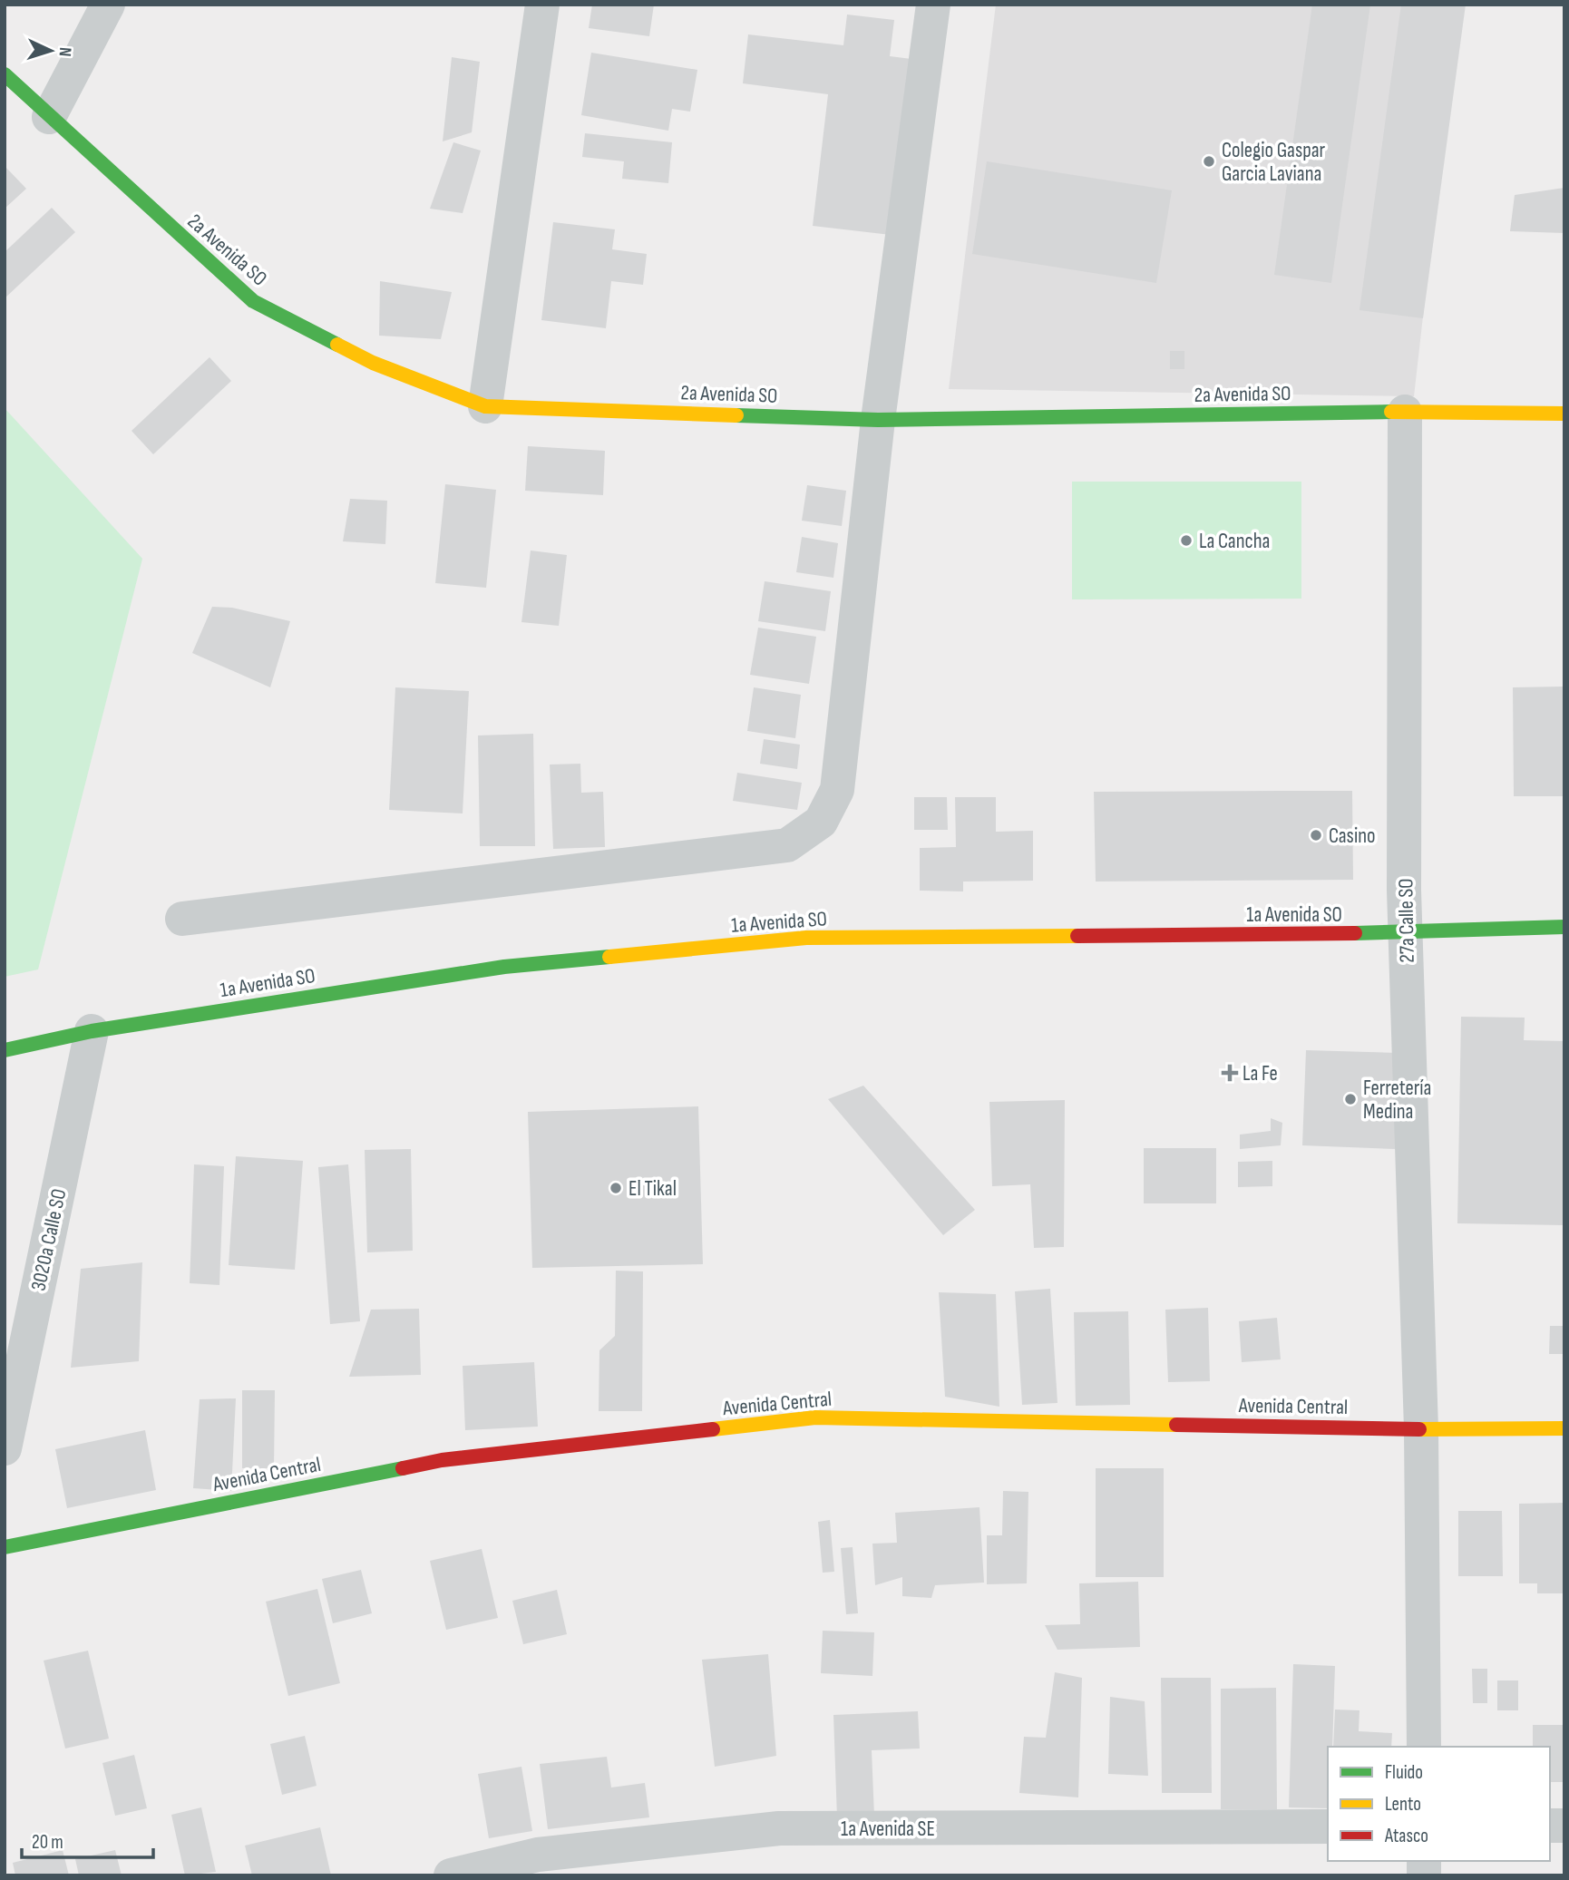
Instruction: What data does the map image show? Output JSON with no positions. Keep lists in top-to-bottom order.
{
  "streets": {
    "main road": ["2a Avenida SO", "1a Avenida SO", "Avenida Central"],
    "street": ["27a Calle SO", "3020a Calle SO", "1a Avenida SE"]
  },
  "crossings": [
    ["2a Avenida SO", "27a Calle SO"],
    ["1a Avenida SO", "27a Calle SO"],
    ["1a Avenida SO", "3020a Calle SO"],
    ["27a Calle SO", "Avenida Central"]
  ],
  "places": {
    "other": [
      "Colegio Gaspar Garcia Laviana",
      "La Cancha",
      "Casino",
      "Ferretería Medina",
      "El Tikal"
    ],
    "health": ["La Fe"]
  },
  "legend": ["Fluido", "Lento", "Atasco"],
  "scale_bar": "20 m",
  "north": "right"
}
